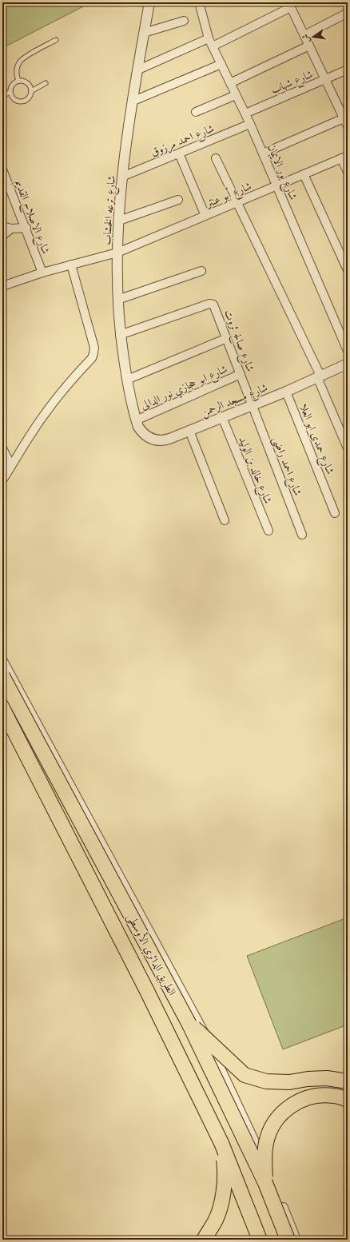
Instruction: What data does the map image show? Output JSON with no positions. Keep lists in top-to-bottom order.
{
  "streets": {
    "highway": ["الطريق الدائري الأوسطى"],
    "street": [
      "شارع شهاب",
      "شارع احمد مرزوق",
      "شارع نور الايمان",
      "شارع أبو عنتر",
      "شارع ترعه الخشاب",
      "شارع الاصلاح القديم",
      "شارع صالح ثروت",
      "شارع ابو حجازي نور الدالى",
      "شارع مسجد الرحمن",
      "شارع حمدى ابو العلا",
      "شارع احمد راضى",
      "شارع خالد بن الوليد"
    ]
  },
  "crossings": [
    ["شارع شهاب", "شارع نور الايمان"],
    ["شارع احمد مرزوق", "شارع نور الايمان"],
    ["شارع احمد مرزوق", "شارع ترعه الخشاب"],
    ["شارع نور الايمان", "شارع أبو عنتر"],
    ["شارع أبو عنتر", "شارع ترعه الخشاب"],
    ["شارع أبو عنتر", "شارع الاصلاح القديم"],
    ["شارع ترعه الخشاب", "شارع صالح ثروت"],
    ["شارع ترعه الخشاب", "شارع ابو حجازي نور الدالى"],
    ["شارع ترعه الخشاب", "شارع مسجد الرحمن"],
    ["شارع صالح ثروت", "شارع ابو حجازي نور الدالى"],
    ["شارع صالح ثروت", "شارع مسجد الرحمن"],
    ["شارع صالح ثروت", "شارع احمد راضى"],
    ["شارع ابو حجازي نور الدالى", "شارع مسجد الرحمن"],
    ["شارع مسجد الرحمن", "شارع حمدى ابو العلا"],
    ["شارع مسجد الرحمن", "شارع احمد راضى"],
    ["شارع مسجد الرحمن", "شارع خالد بن الوليد"]
  ],
  "north": "left"
}
